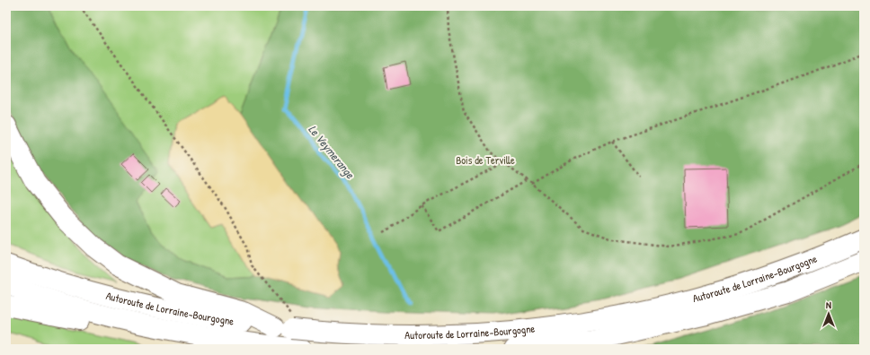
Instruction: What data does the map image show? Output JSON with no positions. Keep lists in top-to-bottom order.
{
  "streets": {
    "highway": ["Autoroute de Lorraine-Bourgogne"]
  },
  "water": ["Le Veymerange"],
  "parks": ["Bois de Terville"],
  "north": "top"
}
